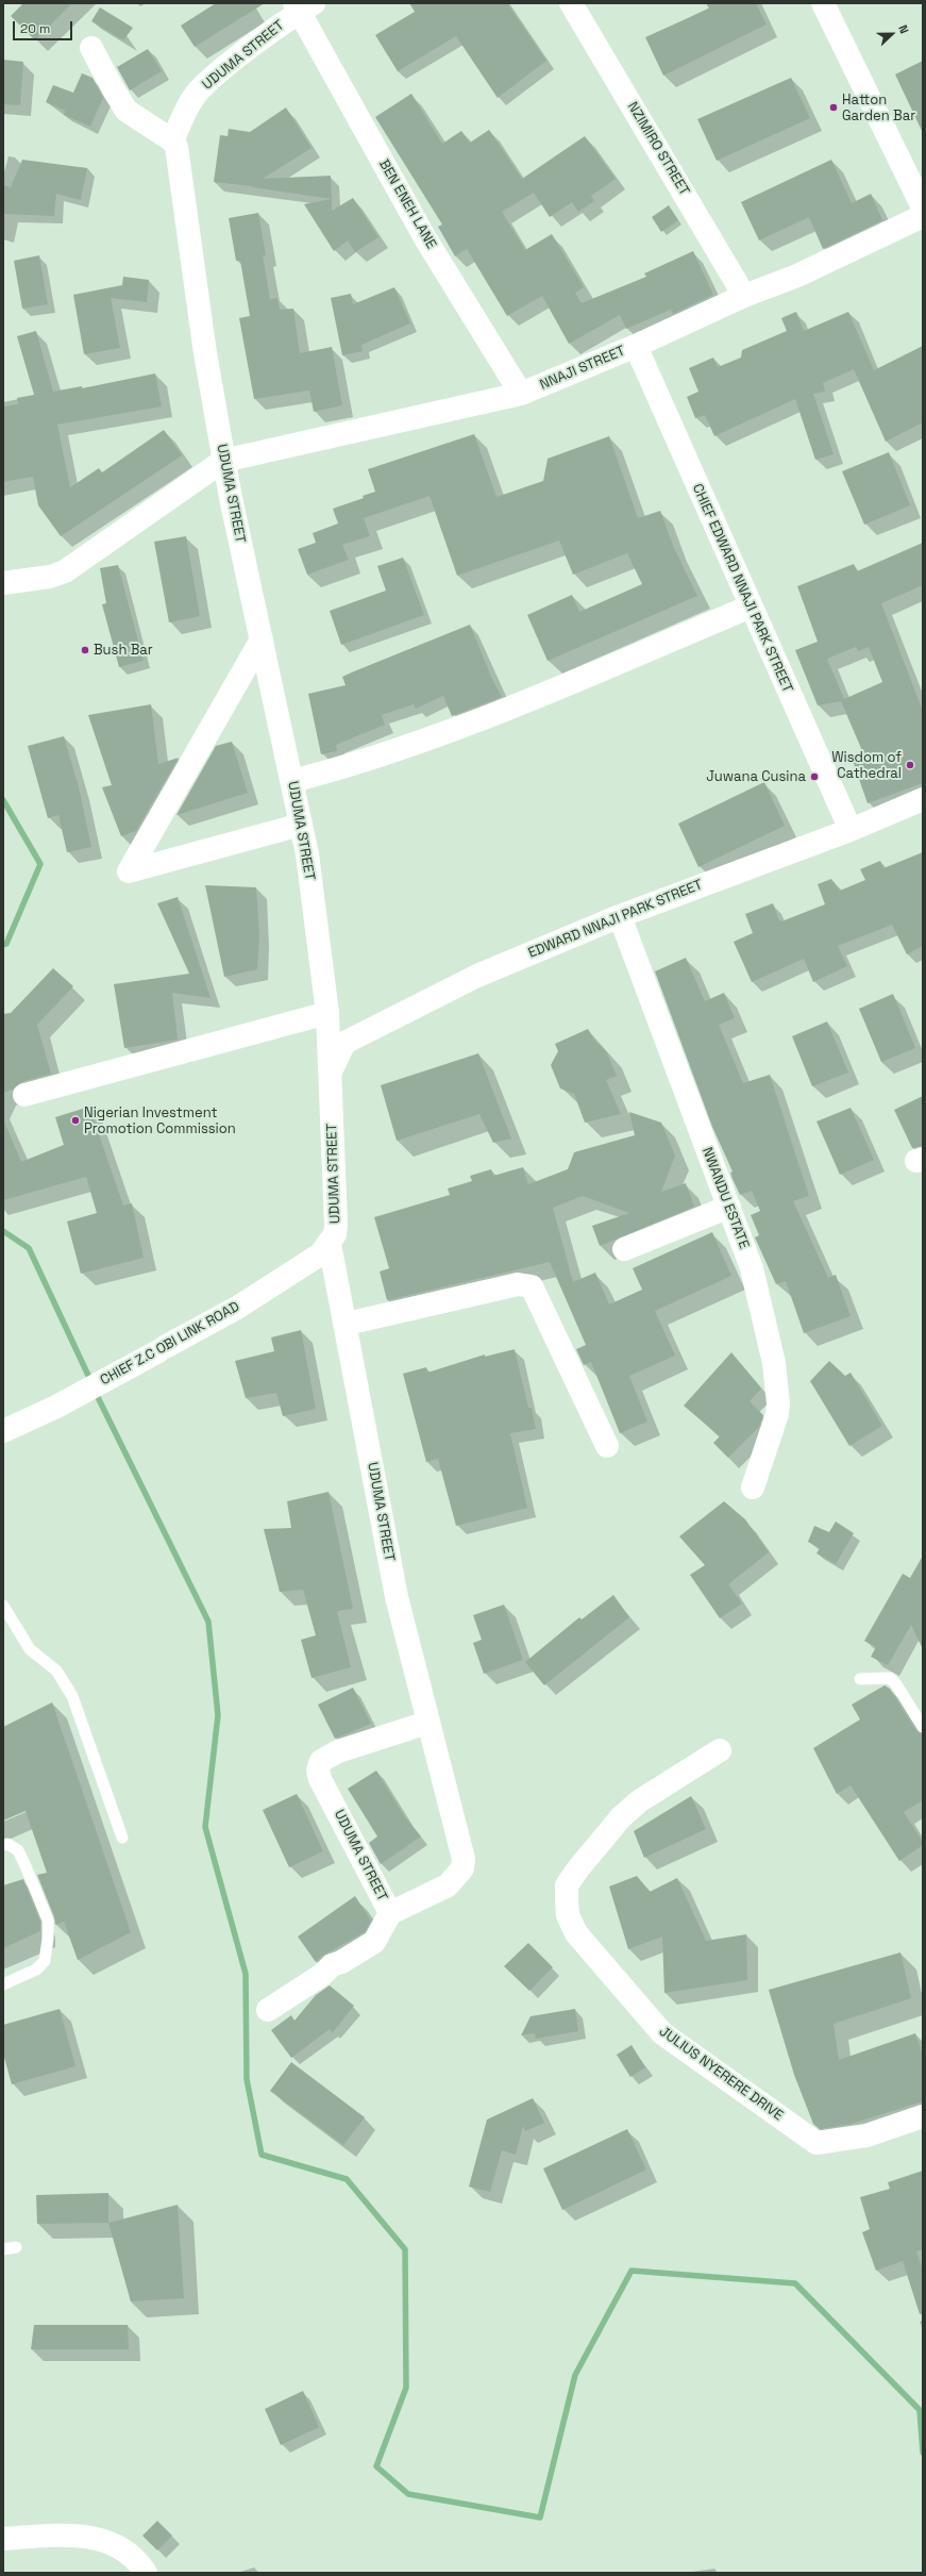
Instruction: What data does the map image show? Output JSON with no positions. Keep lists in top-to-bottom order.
{
  "streets": {
    "street": [
      "UDUMA STREET",
      "NZIMIRO STREET",
      "BEN ENEH LANE",
      "NNAJI STREET",
      "CHIEF EDWARD NNAJI PARK STREET",
      "EDWARD NNAJI PARK STREET",
      "NWANDU ESTATE",
      "CHIEF Z.C OBI LINK ROAD",
      "JULIUS NYERERE DRIVE"
    ]
  },
  "crossings": [
    ["UDUMA STREET", "BEN ENEH LANE"],
    ["UDUMA STREET", "NNAJI STREET"],
    ["UDUMA STREET", "EDWARD NNAJI PARK STREET"],
    ["UDUMA STREET", "CHIEF Z.C OBI LINK ROAD"],
    ["NZIMIRO STREET", "NNAJI STREET"],
    ["BEN ENEH LANE", "NNAJI STREET"],
    ["NNAJI STREET", "CHIEF EDWARD NNAJI PARK STREET"],
    ["CHIEF EDWARD NNAJI PARK STREET", "EDWARD NNAJI PARK STREET"],
    ["EDWARD NNAJI PARK STREET", "NWANDU ESTATE"]
  ],
  "places": [
    "Hatton Garden Bar",
    "Bush Bar",
    "Wisdom of Cathedral",
    "Juwana Cusina",
    "Nigerian Investment Promotion Commission"
  ],
  "scale_bar": "20 m",
  "north": "right"
}
